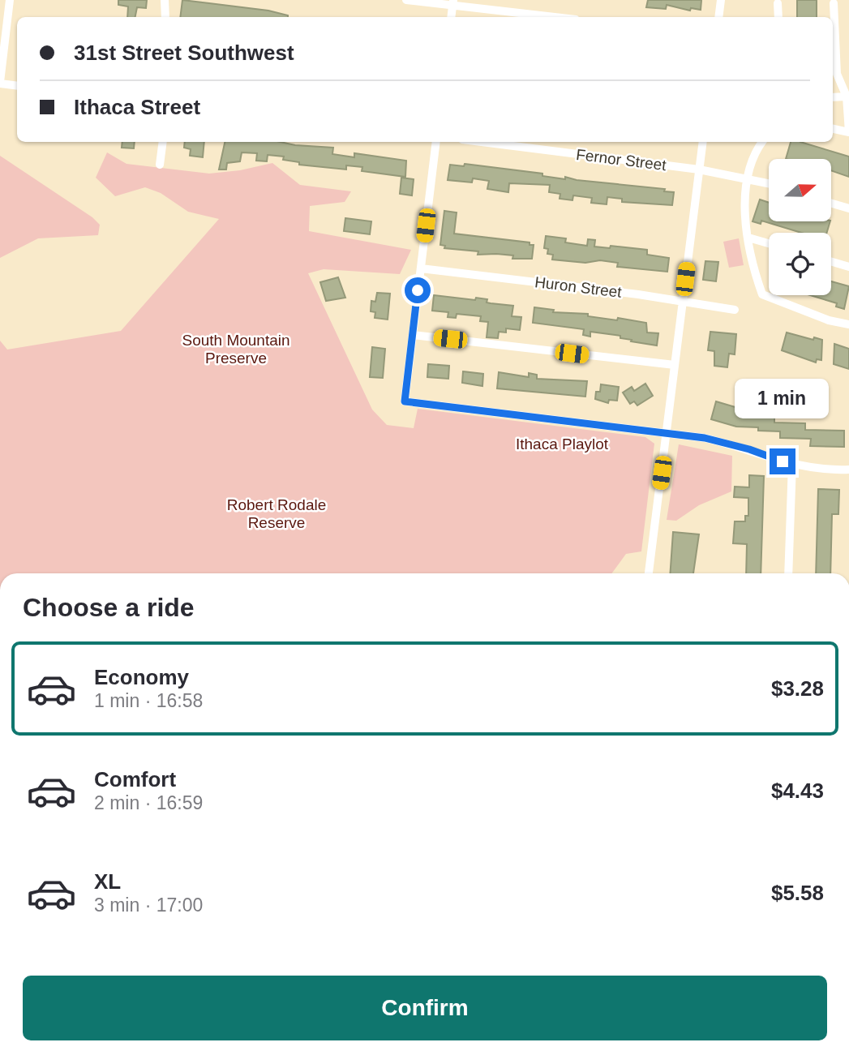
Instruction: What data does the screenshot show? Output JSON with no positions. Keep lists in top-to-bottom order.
{
  "streets": {
    "street": ["Fernor Street", "Huron Street"]
  },
  "parks": ["South Mountain Preserve", "Ithaca Playlot", "Robert Rodale Reserve"],
  "north": "right",
  "page": {
    "banner": ["31st Street Southwest", "Ithaca Street"],
    "bubble": "1 min",
    "heading": "Choose a ride",
    "list": [
      {
        "name": "Economy",
        "note": "1 min · 16:58",
        "value": "$3.28"
      },
      {
        "name": "Comfort",
        "note": "2 min · 16:59",
        "value": "$4.43"
      },
      {
        "name": "XL",
        "note": "3 min · 17:00",
        "value": "$5.58"
      }
    ],
    "buttons": "Confirm"
  }
}
